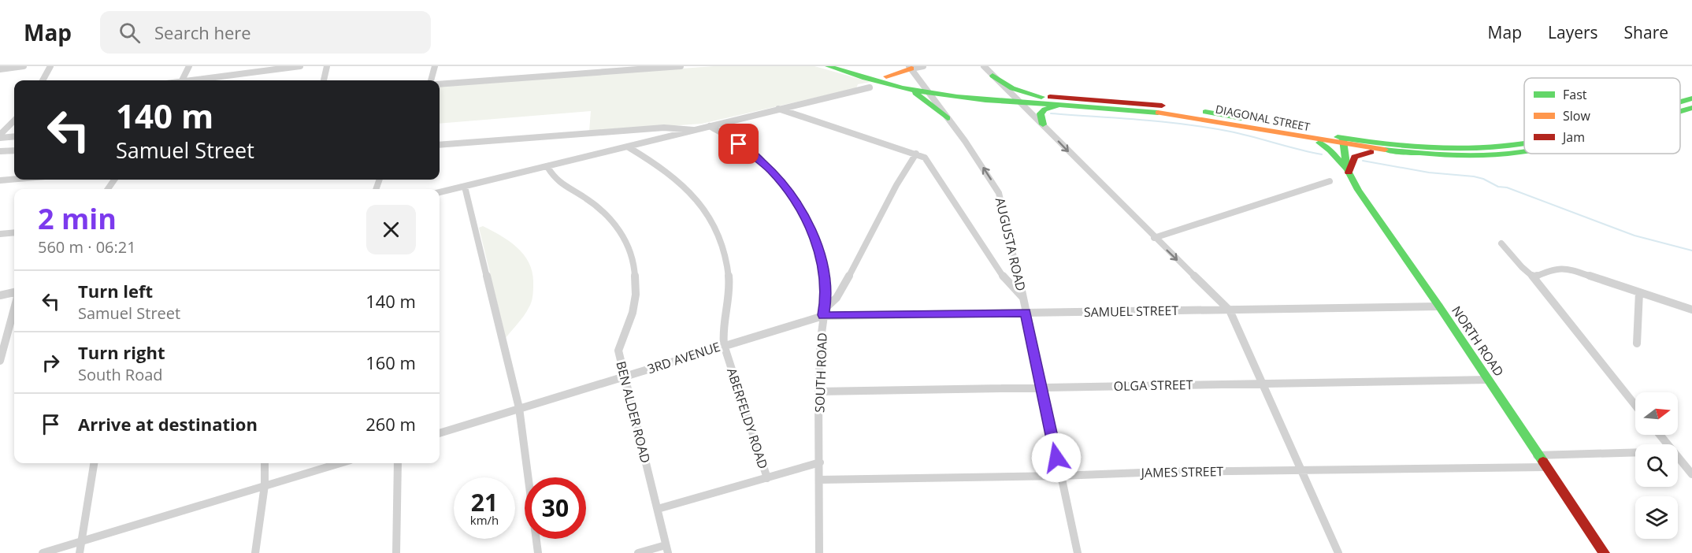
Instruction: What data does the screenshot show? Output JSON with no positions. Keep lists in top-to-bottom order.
{
  "streets": {
    "main road": ["DIAGONAL STREET", "NORTH ROAD"],
    "street": [
      "AUGUSTA ROAD",
      "SAMUEL STREET",
      "3RD AVENUE",
      "SOUTH ROAD",
      "OLGA STREET",
      "BEN ALDER ROAD",
      "ABERFELDY ROAD",
      "JAMES STREET"
    ]
  },
  "crossings": [
    ["DIAGONAL STREET", "AUGUSTA ROAD"],
    ["DIAGONAL STREET", "NORTH ROAD"],
    ["AUGUSTA ROAD", "SAMUEL STREET"],
    ["AUGUSTA ROAD", "OLGA STREET"],
    ["AUGUSTA ROAD", "JAMES STREET"],
    ["SAMUEL STREET", "NORTH ROAD"],
    ["SAMUEL STREET", "3RD AVENUE"],
    ["SAMUEL STREET", "SOUTH ROAD"],
    ["NORTH ROAD", "OLGA STREET"],
    ["NORTH ROAD", "JAMES STREET"],
    ["3RD AVENUE", "SOUTH ROAD"],
    ["3RD AVENUE", "BEN ALDER ROAD"],
    ["3RD AVENUE", "ABERFELDY ROAD"],
    ["SOUTH ROAD", "OLGA STREET"],
    ["SOUTH ROAD", "JAMES STREET"]
  ],
  "legend": ["Fast", "Slow", "Jam"],
  "north": "right",
  "page": {
    "header": "Map",
    "search": "Search here",
    "nav": ["Map", "Layers", "Share"],
    "turn": ["140 m", "Samuel Street"],
    "heading": ["2 min", "560 m · 06:21"],
    "list": [
      {
        "name": "Turn left",
        "note": "Samuel Street",
        "value": "140 m"
      },
      {
        "name": "Turn right",
        "note": "South Road",
        "value": "160 m"
      },
      {
        "name": "Arrive at destination",
        "value": "260 m"
      }
    ],
    "speed": "21 km/h",
    "limit": "30"
  }
}
